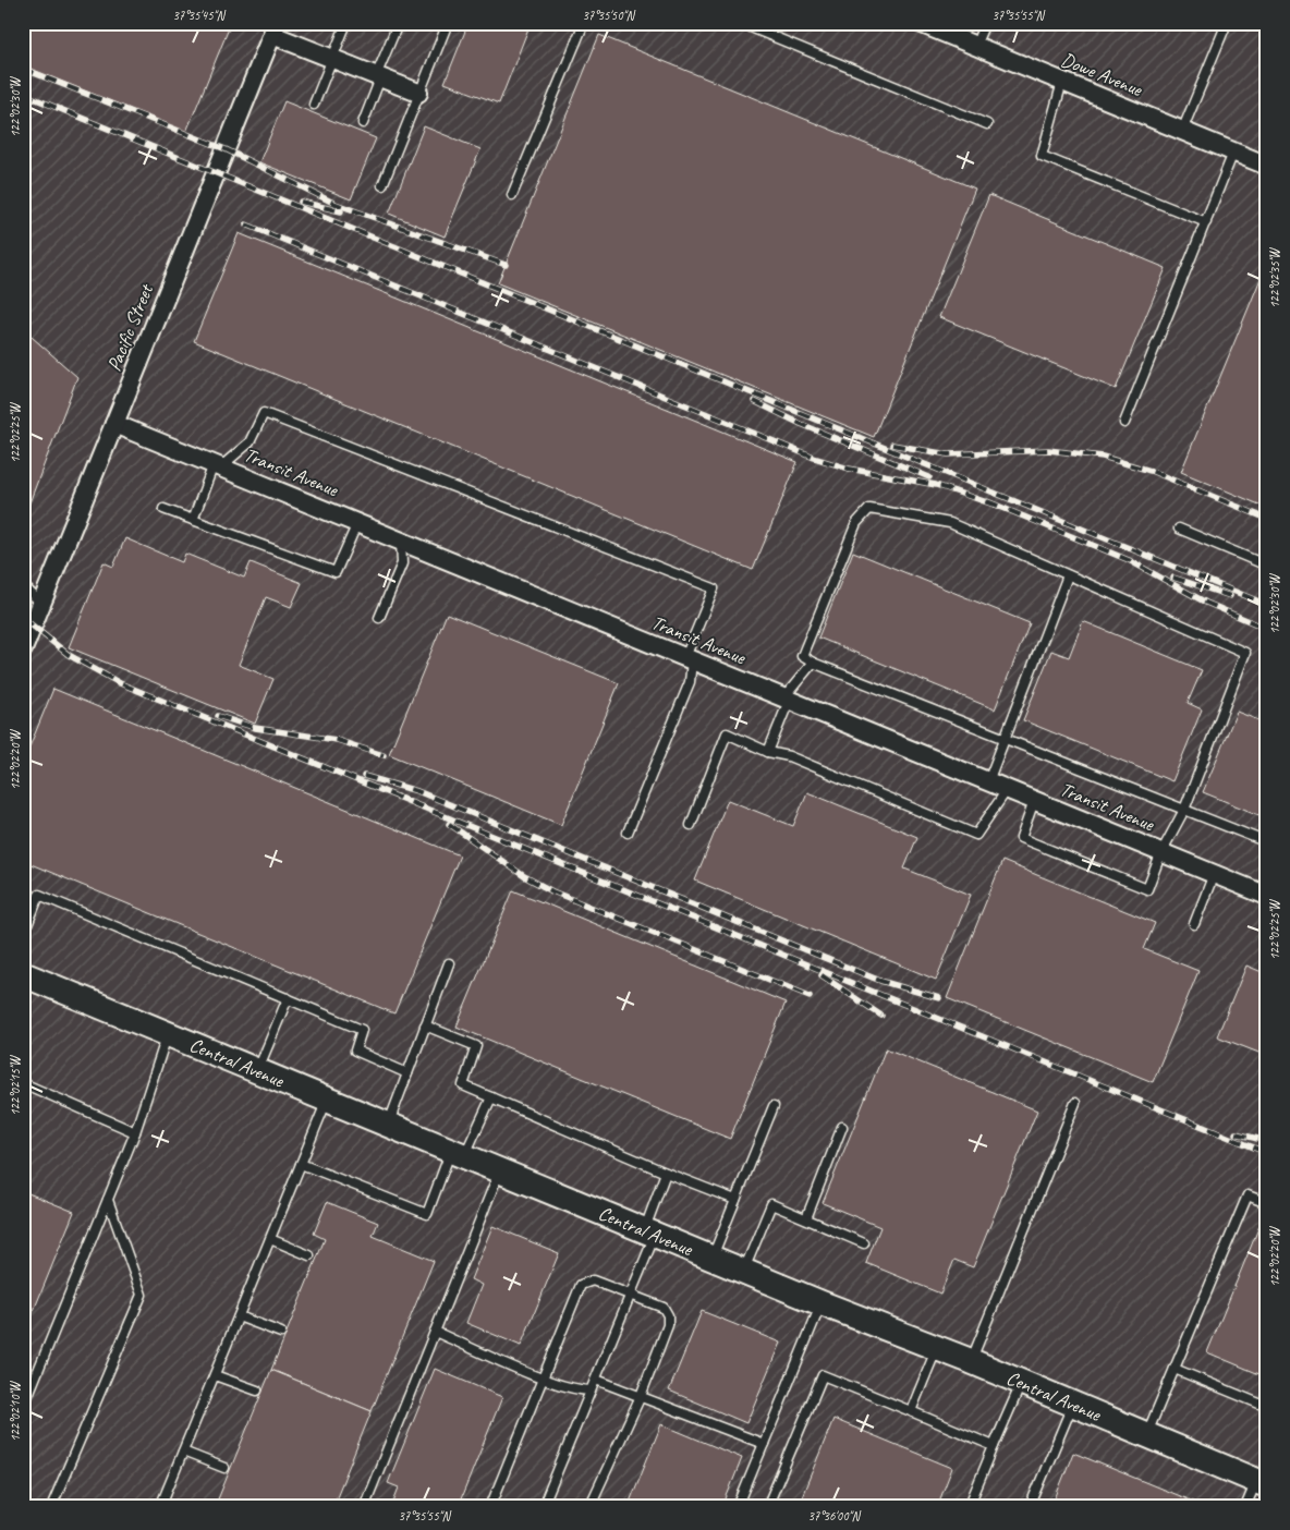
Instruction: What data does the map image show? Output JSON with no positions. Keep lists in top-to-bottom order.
{
  "streets": {
    "street": [
      "Dowe Avenue",
      "Pacific Street",
      "Transit Avenue",
      "Central Avenue"
    ]
  },
  "crossings": [
    ["Pacific Street", "Transit Avenue"]
  ],
  "coordinates": [
    "37°35'45\"N",
    "37°35'50\"N",
    "37°35'55\"N",
    "122°02'30\"W",
    "122°02'35\"W",
    "122°02'25\"W",
    "122°02'20\"W",
    "122°02'15\"W",
    "122°02'10\"W",
    "37°36'00\"N"
  ]
}
